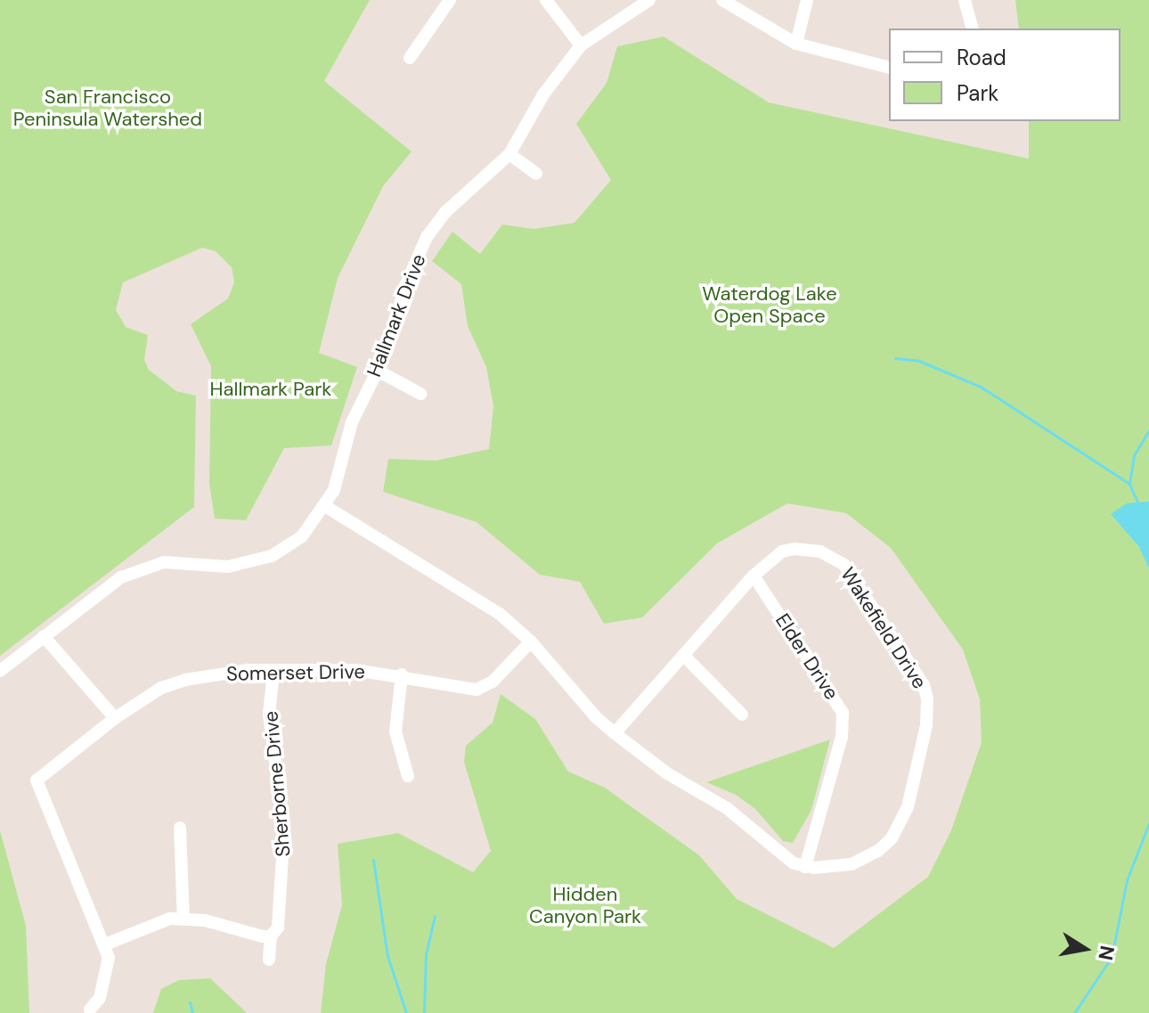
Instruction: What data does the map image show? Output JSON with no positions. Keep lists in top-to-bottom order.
{
  "streets": {
    "street": [
      "Hallmark Drive",
      "Wakefield Drive",
      "Elder Drive",
      "Somerset Drive",
      "Sherborne Drive"
    ]
  },
  "crossings": [
    ["Wakefield Drive", "Elder Drive"],
    ["Somerset Drive", "Sherborne Drive"]
  ],
  "parks": [
    "San Francisco Peninsula Watershed",
    "Waterdog Lake Open Space",
    "Hallmark Park",
    "Hidden Canyon Park"
  ],
  "legend": ["Road", "Park"],
  "north": "right"
}
